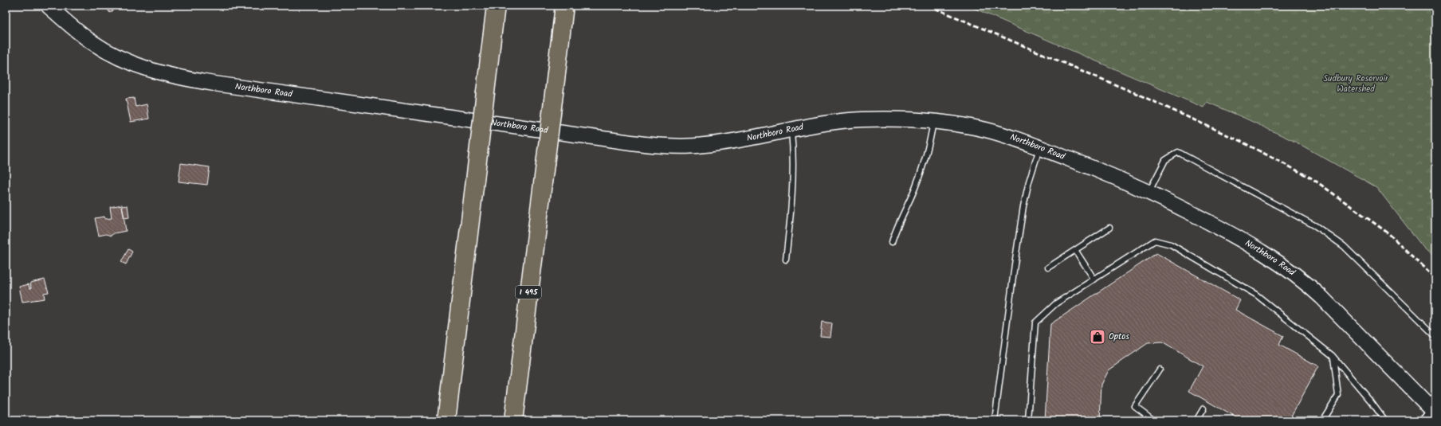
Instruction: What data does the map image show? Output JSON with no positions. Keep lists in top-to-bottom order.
{
  "streets": {
    "highway": ["I 495"],
    "main road": ["Northboro Road"]
  },
  "parks": ["Sudbury Reservoir Watershed"],
  "places": {
    "shop": ["Optos"]
  }
}
